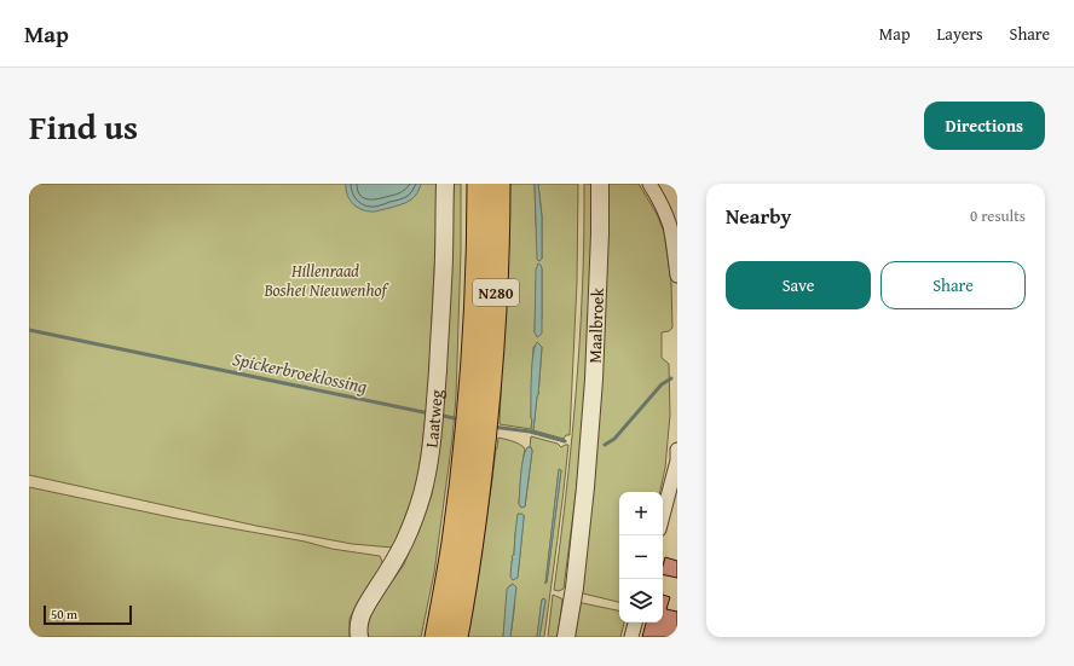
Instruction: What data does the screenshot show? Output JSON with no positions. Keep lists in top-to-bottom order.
{
  "streets": {
    "highway": ["N280"],
    "street": ["Maalbroek", "Laatweg"]
  },
  "water": ["Spickerbroeklossing"],
  "parks": ["Hillenraad Boshei Nieuwenhof"],
  "scale_bar": "50 m",
  "page": {
    "header": "Map",
    "nav": ["Map", "Layers", "Share"],
    "title": "Find us",
    "buttons": [
      "Directions",
      ["Save", "Share"]
    ],
    "heading": ["Nearby", "0 results"],
    "map_buttons": ["+", "−"],
    "scale": "50 m"
  }
}
